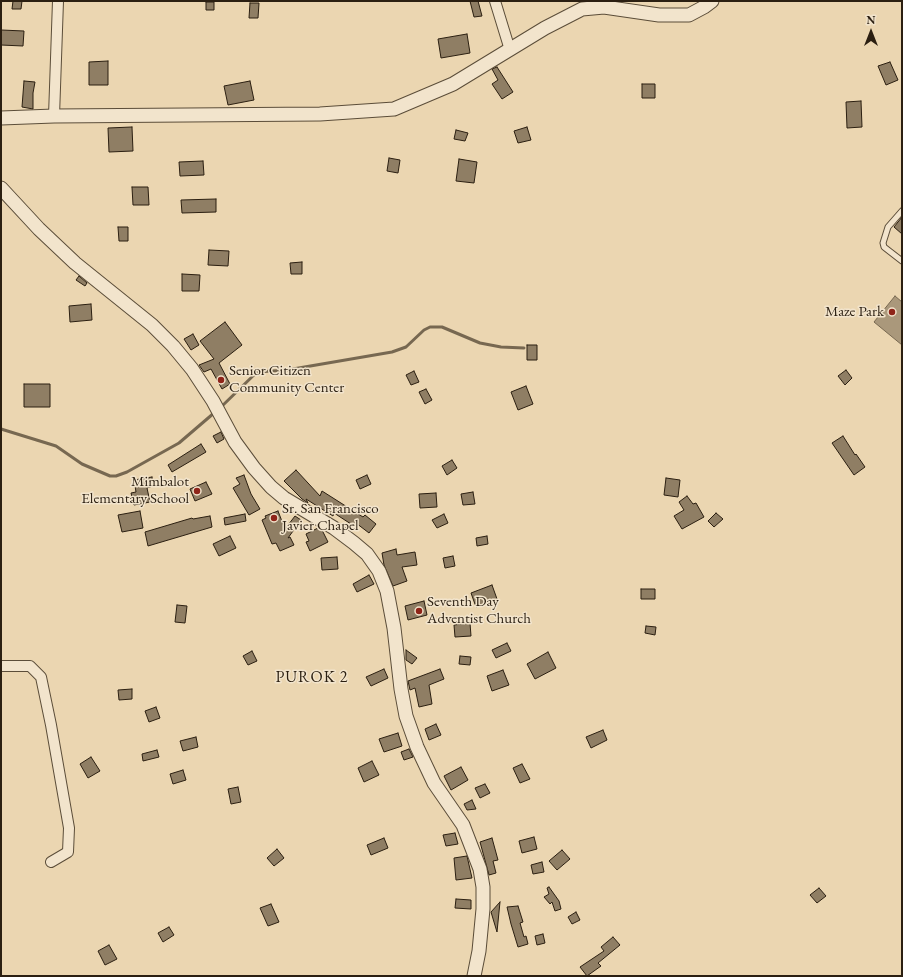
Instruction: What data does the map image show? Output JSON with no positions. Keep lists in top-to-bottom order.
{
  "districts": ["PUROK 2"],
  "places": [
    "Maze Park",
    "Senior Citizen Community Center",
    "Mimbalot Elementary School",
    "Sr. San Francisco Javier Chapel",
    "Seventh Day Adventist Church"
  ],
  "north": "top"
}
